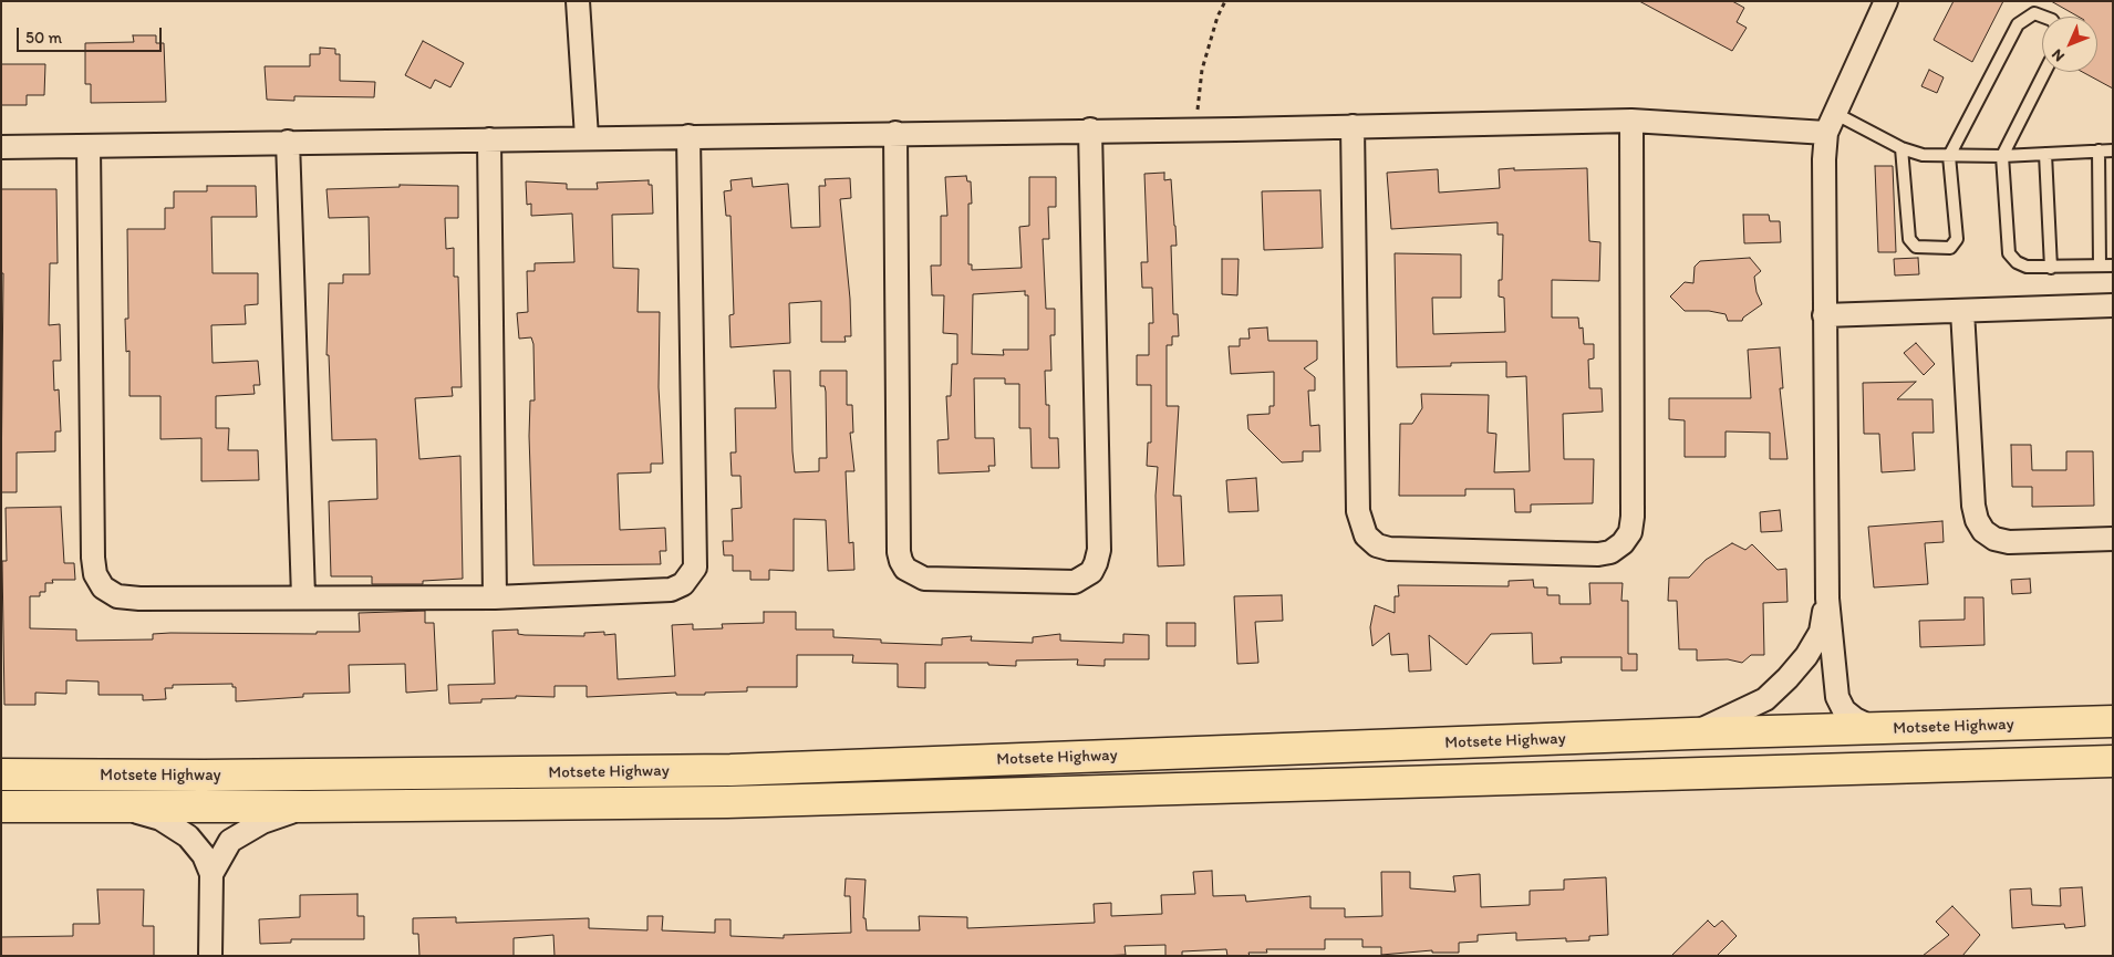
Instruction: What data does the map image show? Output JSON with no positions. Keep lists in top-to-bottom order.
{
  "streets": {
    "highway": ["Motsete Highway"]
  },
  "scale_bar": "50 m",
  "north": "bottom left"
}
